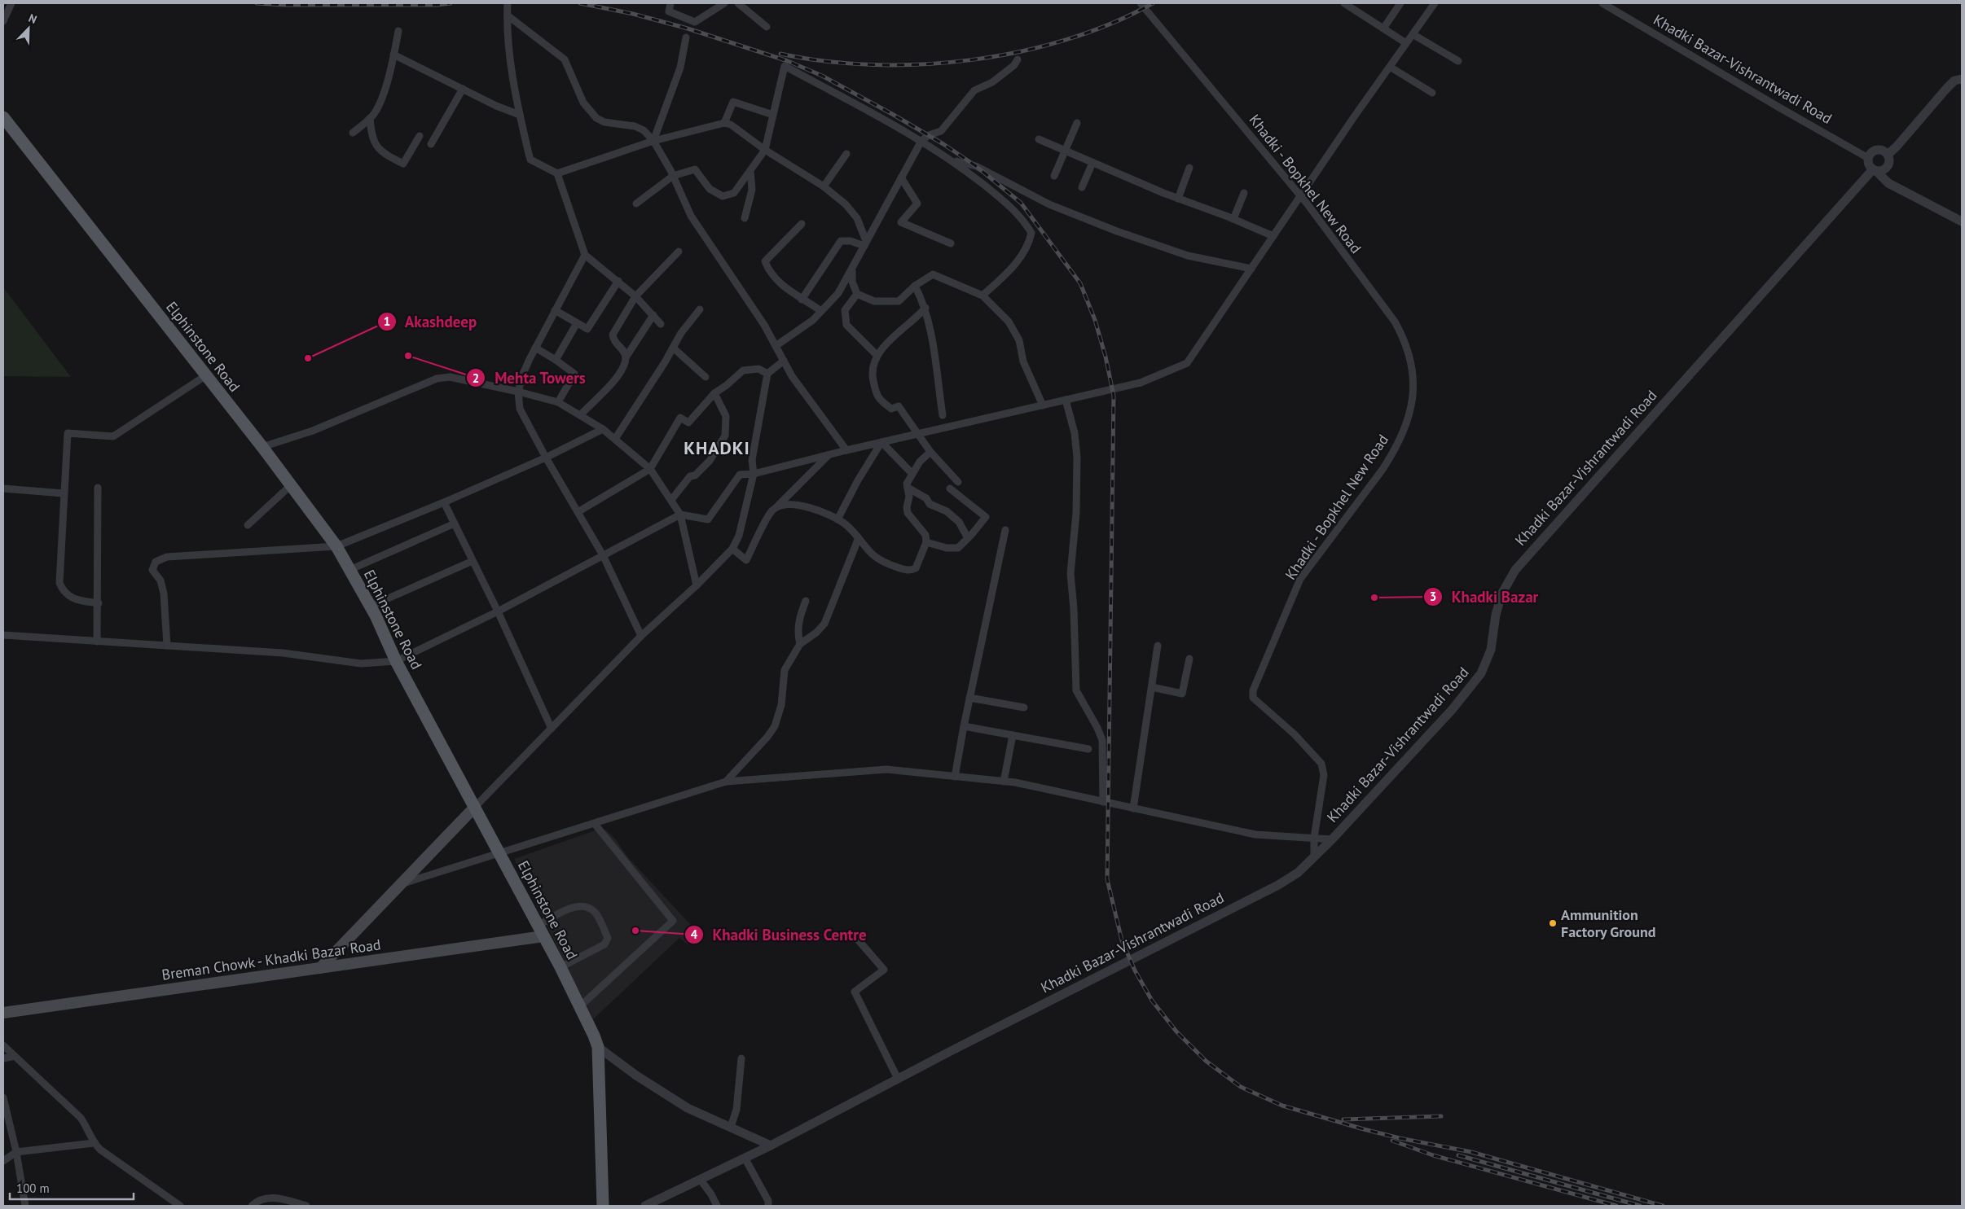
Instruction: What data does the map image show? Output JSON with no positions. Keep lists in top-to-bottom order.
{
  "streets": {
    "main road": ["Elphinstone Road", "Breman Chowk - Khadki Bazar Road"],
    "street": ["Khadki Bazar-Vishrantwadi Road", "Khadki - Bopkhel New Road"]
  },
  "crossings": [
    ["Khadki Bazar-Vishrantwadi Road", "Khadki - Bopkhel New Road"],
    ["Elphinstone Road", "Breman Chowk - Khadki Bazar Road"]
  ],
  "districts": ["KHADKI"],
  "places": [
    "Mehta Towers",
    "Akashdeep",
    "Khadki Bazar",
    "Ammunition Factory Ground",
    "Khadki Business Centre"
  ],
  "scale_bar": "100 m",
  "north": "top right"
}
